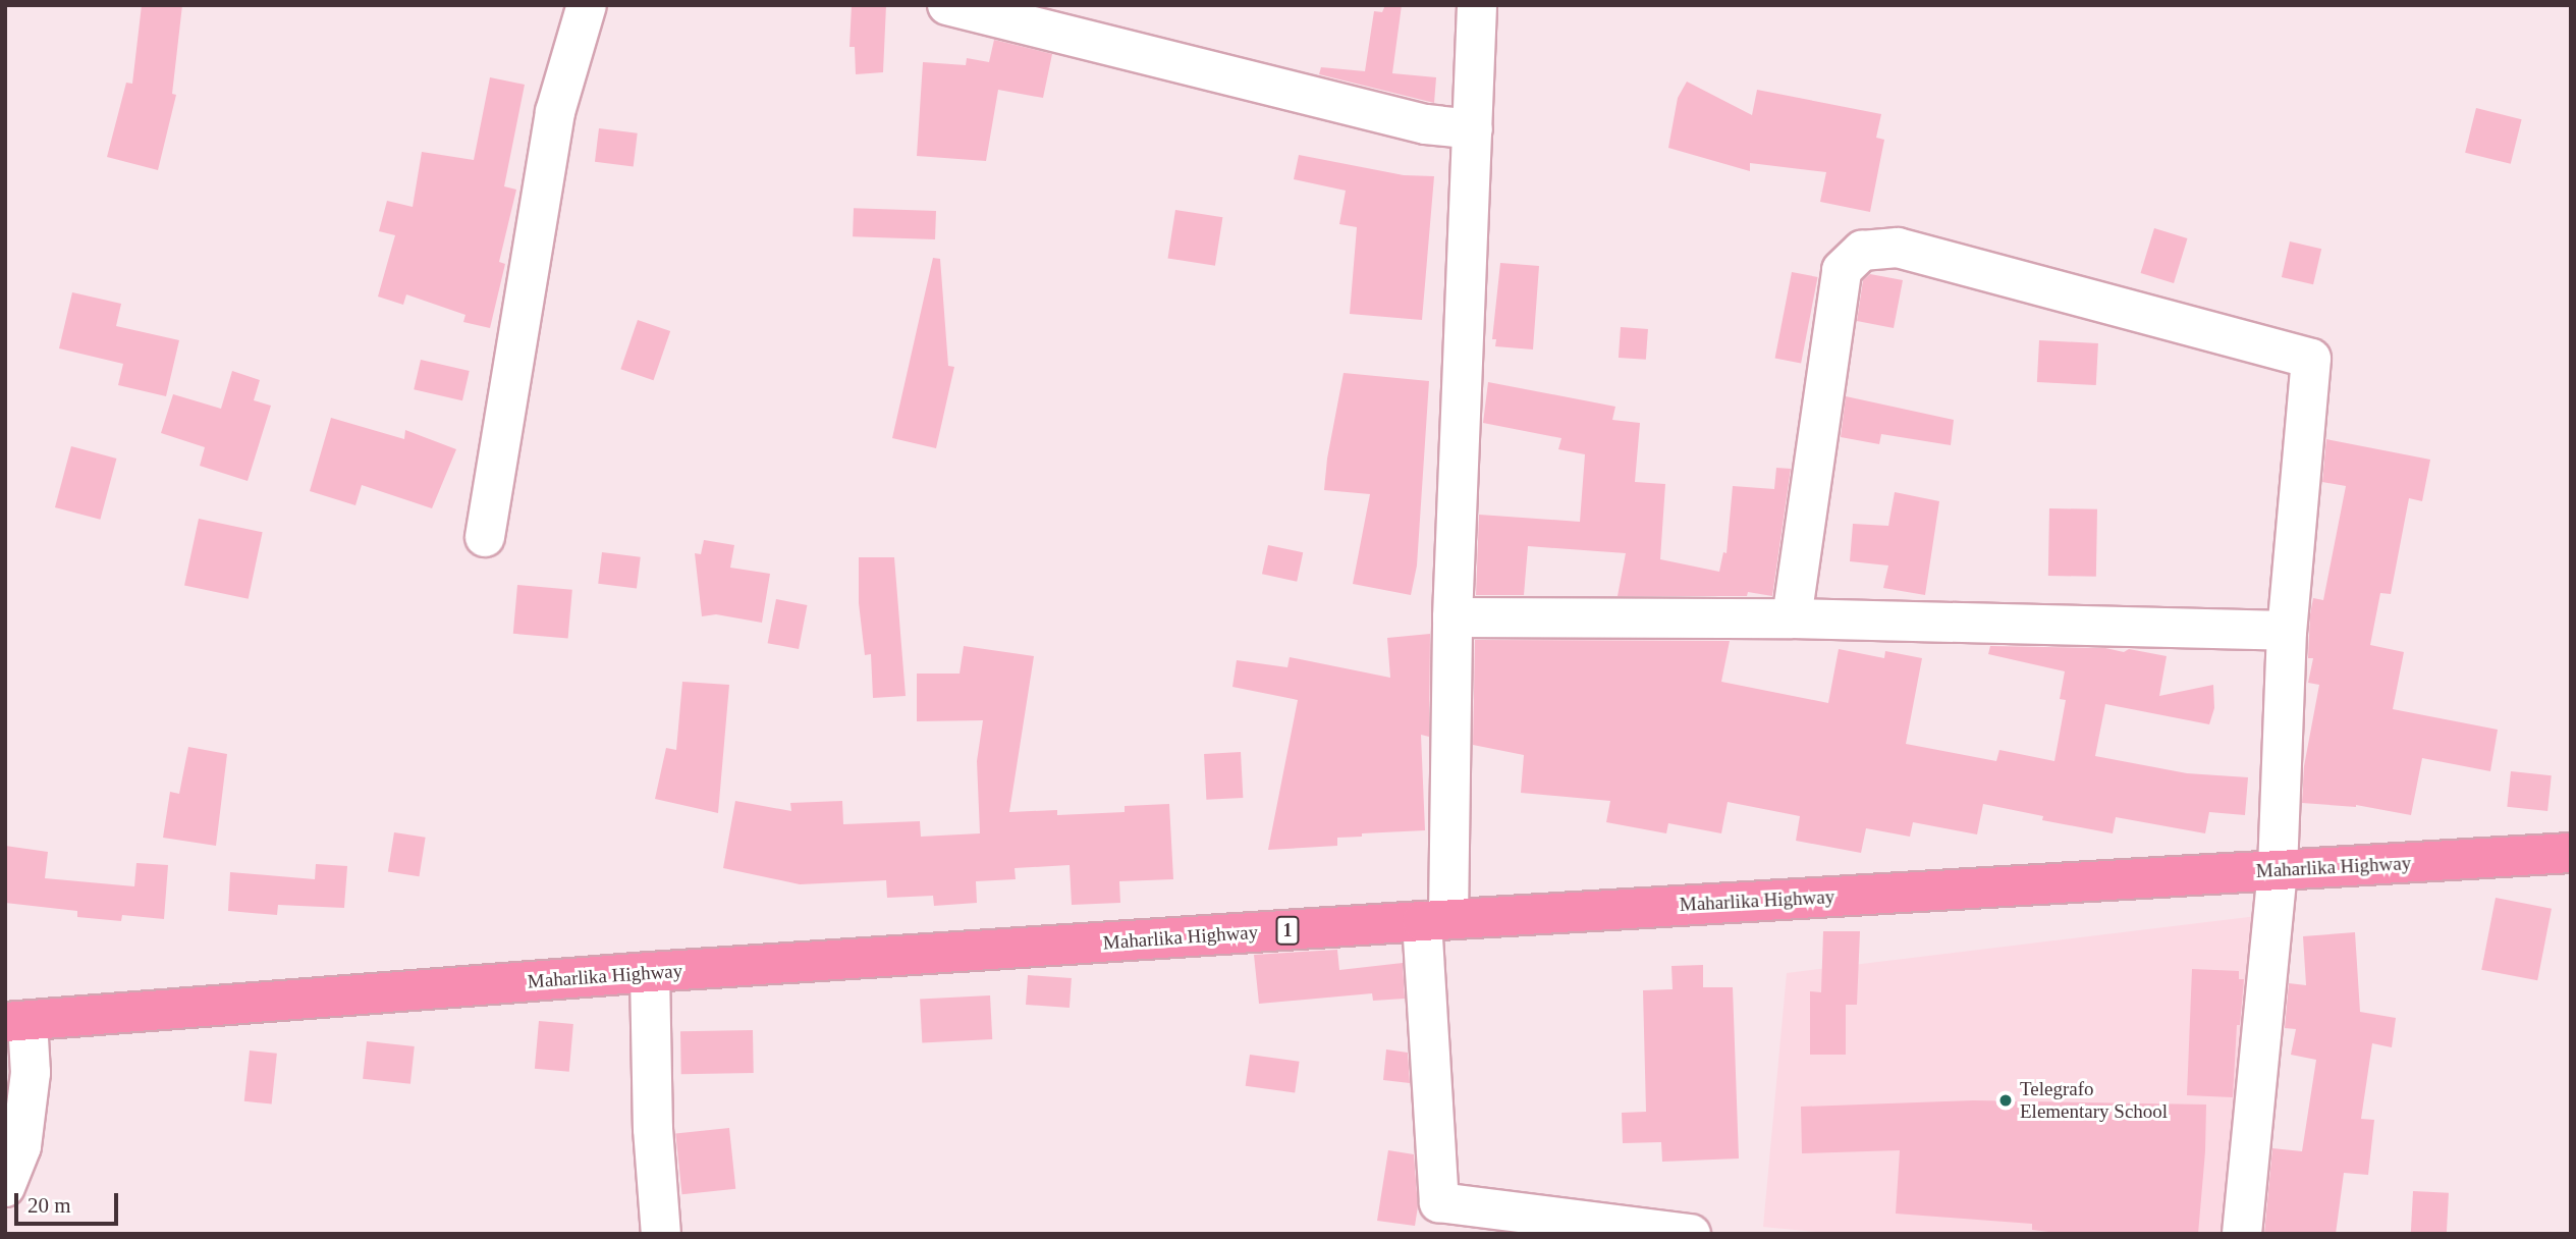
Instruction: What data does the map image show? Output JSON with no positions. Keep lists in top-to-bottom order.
{
  "streets": {
    "highway": ["Maharlika Highway", "1"]
  },
  "places": ["Telegrafo Elementary School"],
  "scale_bar": "20 m"
}
